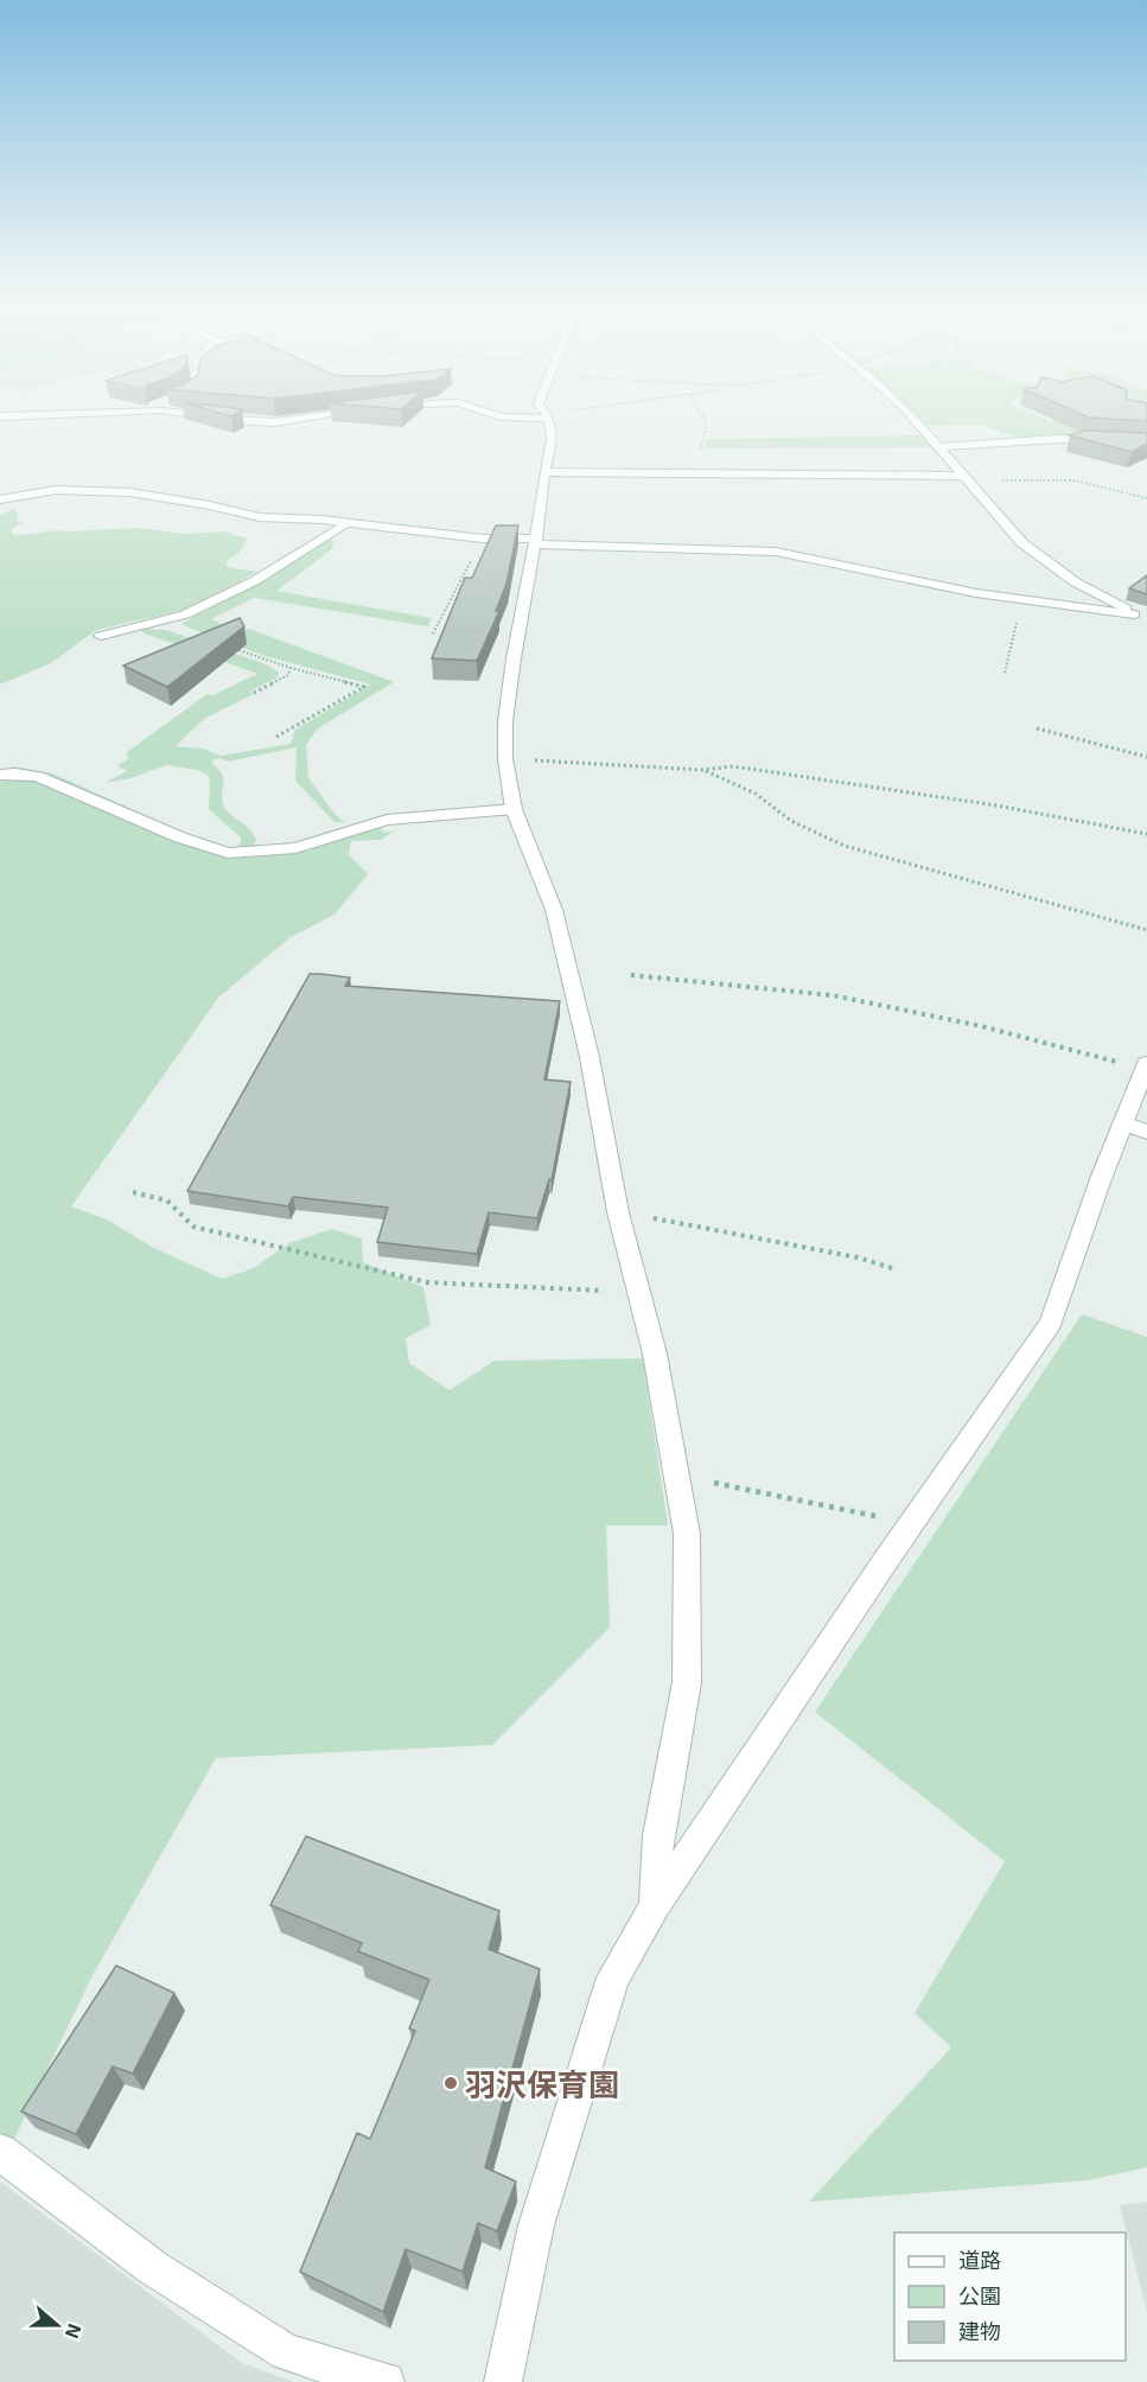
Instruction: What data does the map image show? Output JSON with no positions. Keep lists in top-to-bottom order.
{
  "places": ["羽沢保育園"],
  "legend": ["道路", "公園", "建物"],
  "north": "right"
}
